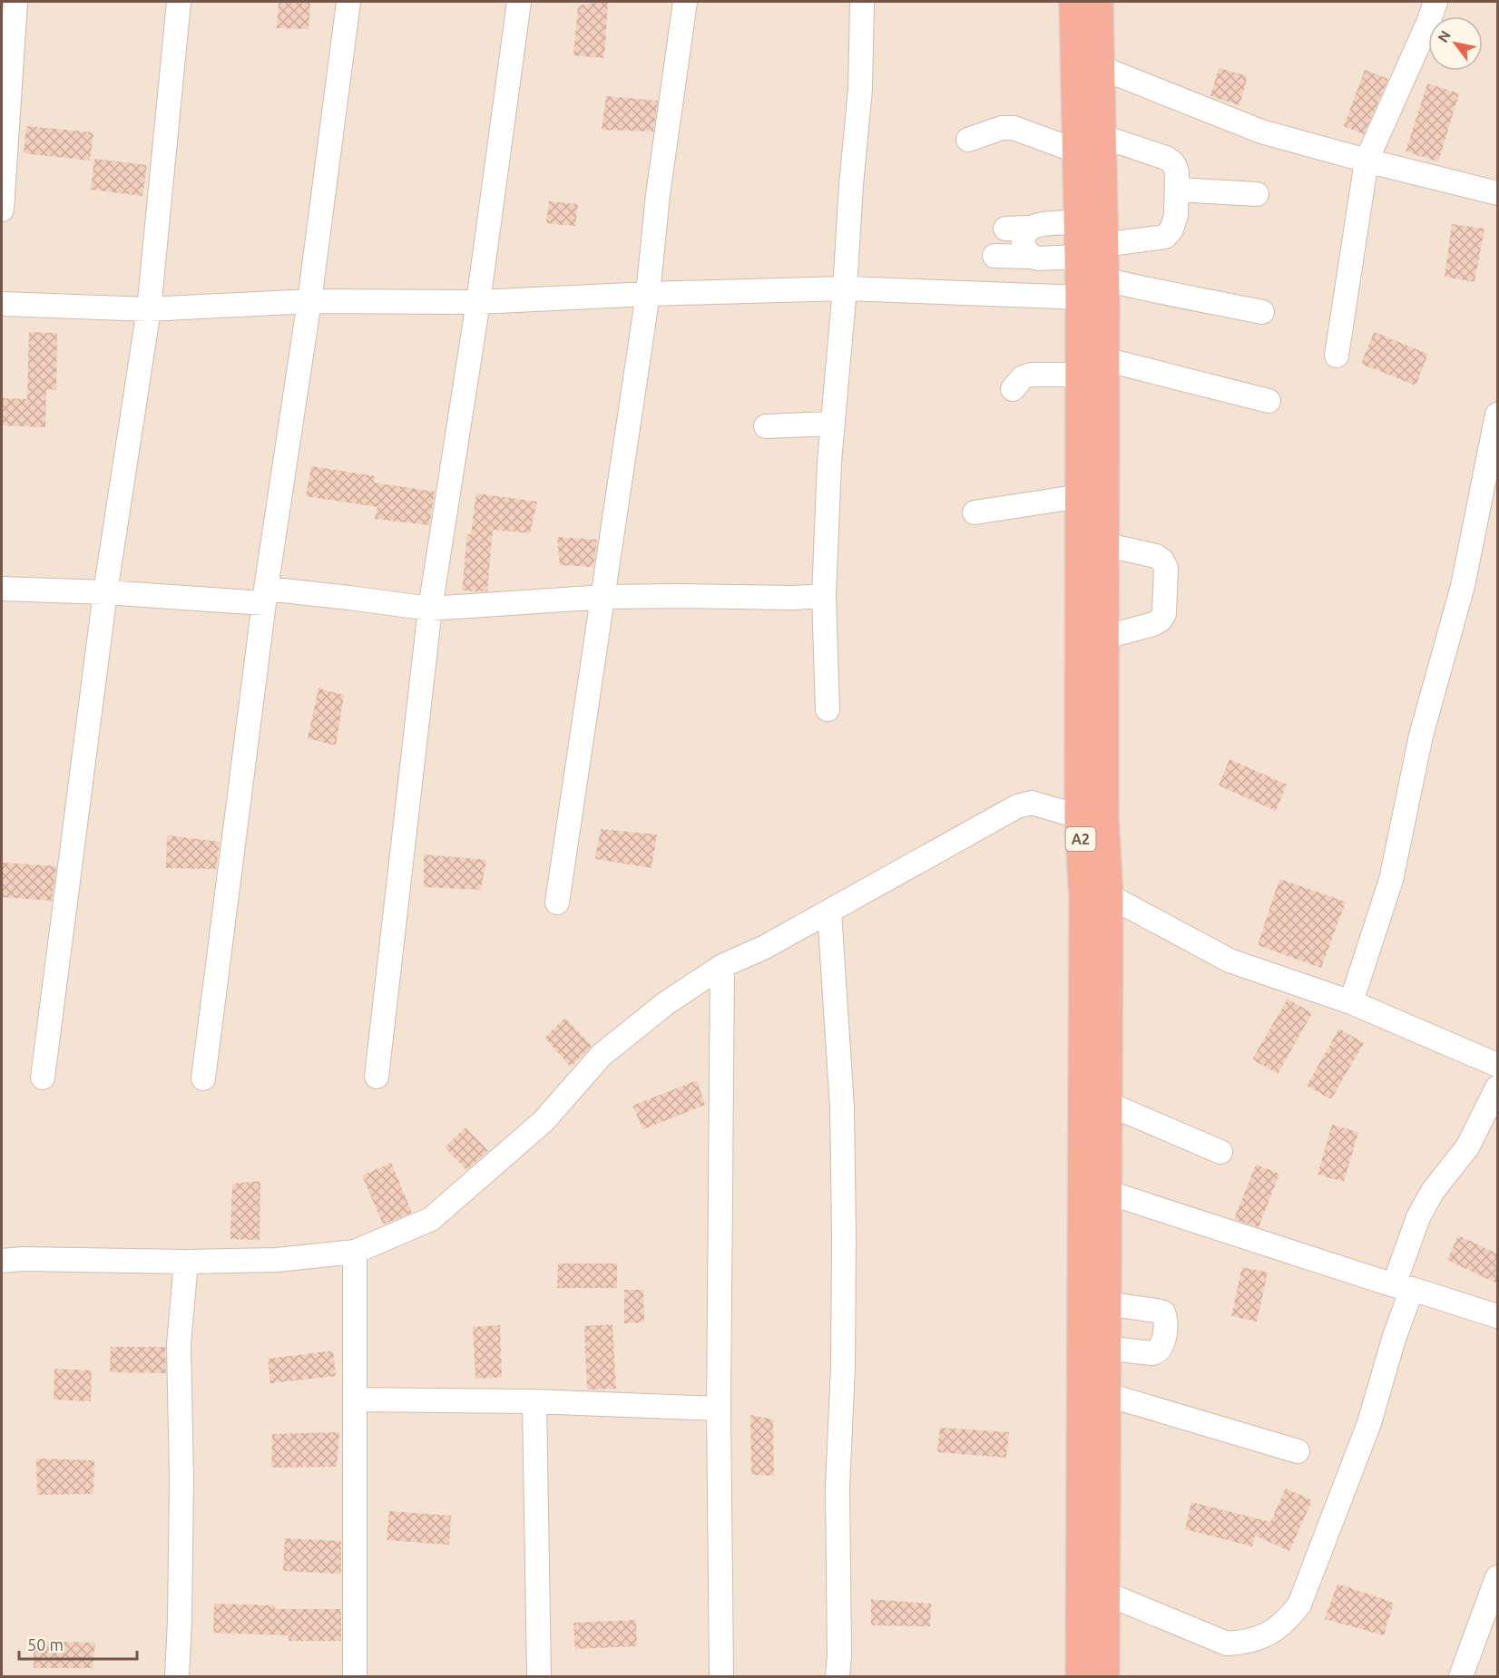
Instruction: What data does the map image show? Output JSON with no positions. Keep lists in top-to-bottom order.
{
  "streets": {
    "highway": ["A2"]
  },
  "scale_bar": "50 m",
  "north": "top left"
}
